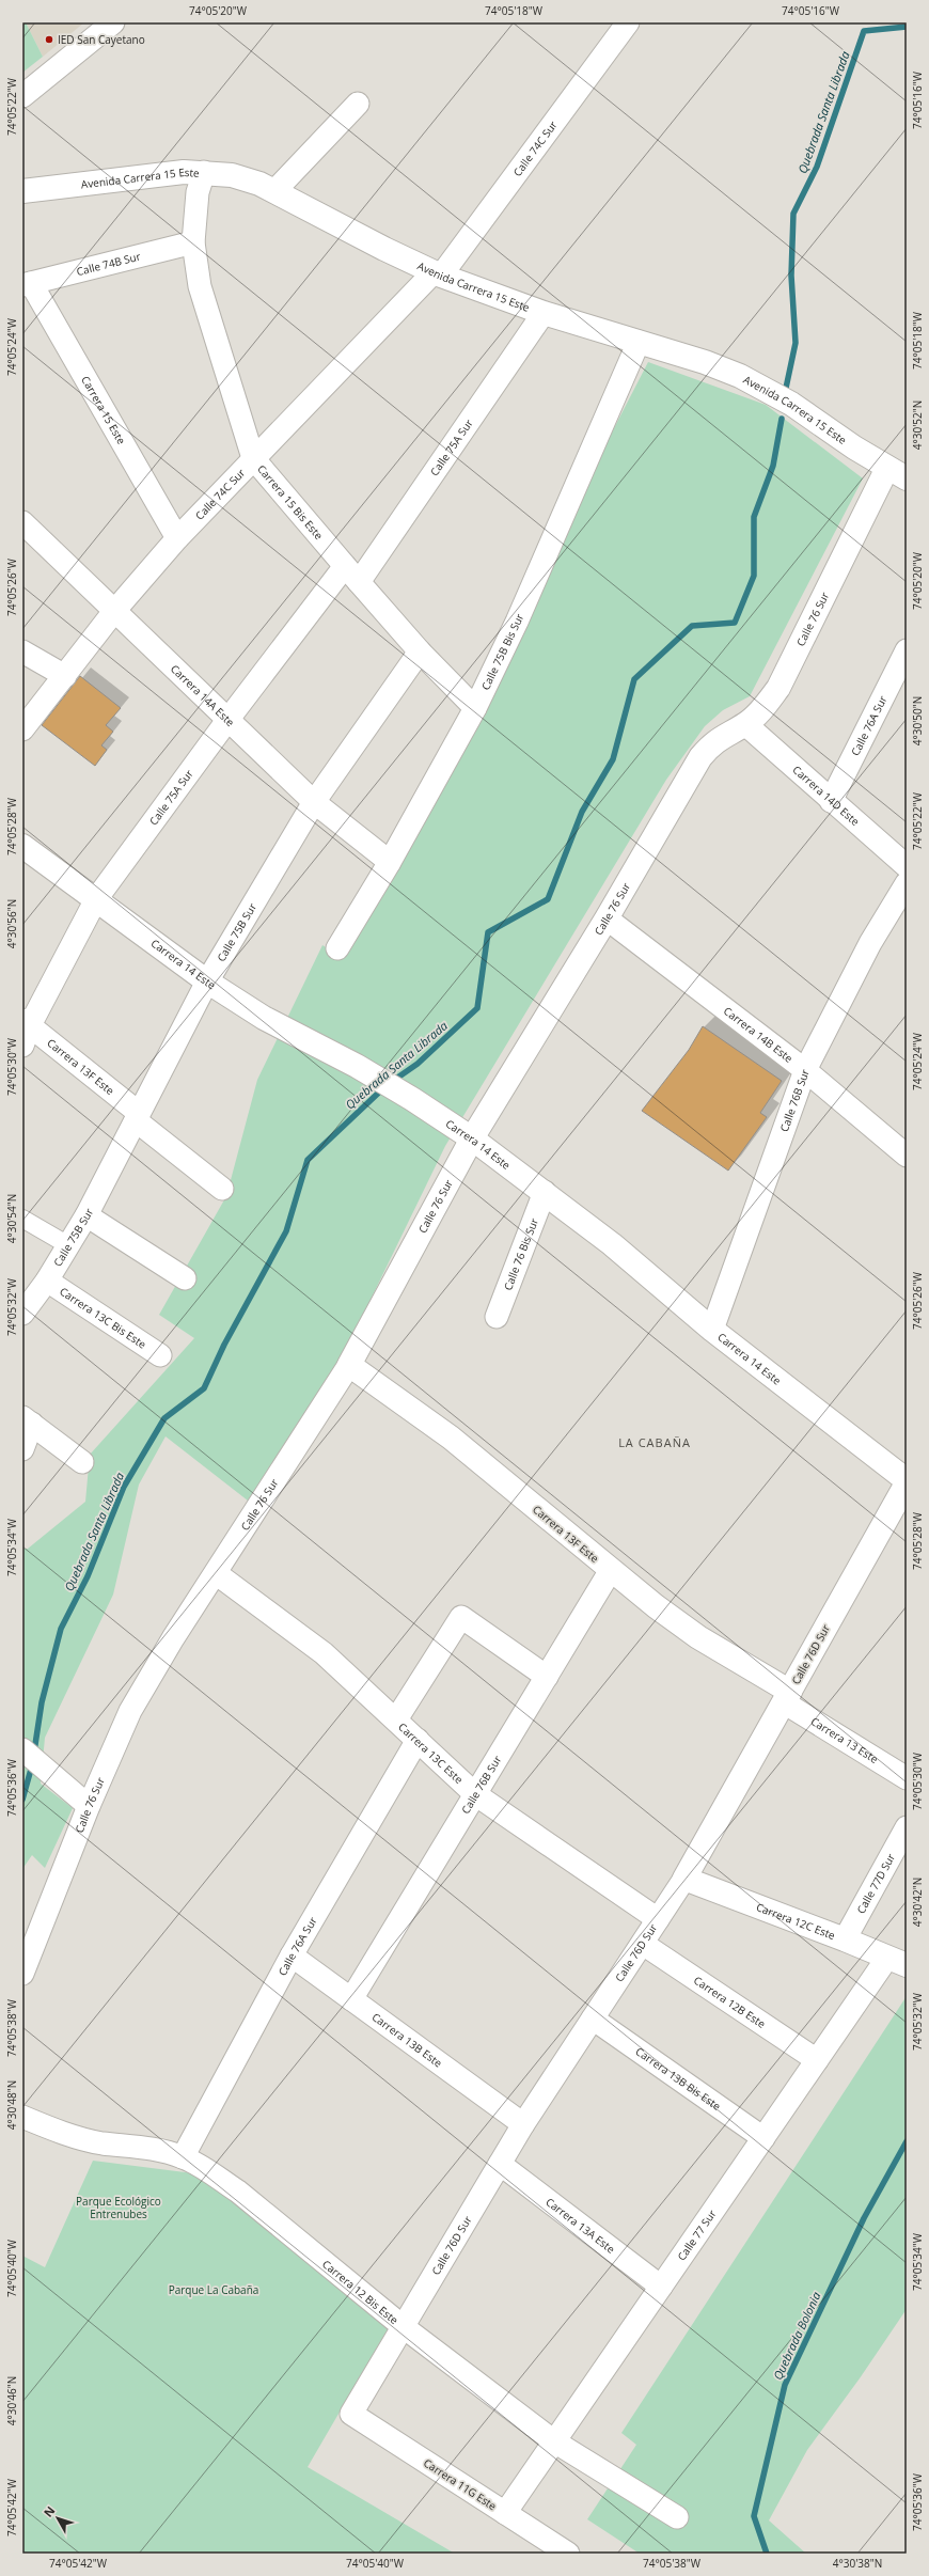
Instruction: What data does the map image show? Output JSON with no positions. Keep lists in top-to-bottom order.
{
  "streets": {
    "street": [
      "Calle 74C Sur",
      "Avenida Carrera 15 Este",
      "Calle 74B Sur",
      "Carrera 15 Este",
      "Calle 75A Sur",
      "Carrera 15 Bis Este",
      "Calle 76 Sur",
      "Calle 75B Bis Sur",
      "Carrera 14A Este",
      "Calle 76A Sur",
      "Carrera 14D Este",
      "Calle 75B Sur",
      "Carrera 14 Este",
      "Carrera 14B Este",
      "Carrera 13F Este",
      "Calle 76B Sur",
      "Calle 76 Bis Sur",
      "Carrera 13C Bis Este",
      "Calle 76D Sur",
      "Carrera 13 Este",
      "Carrera 13C Este",
      "Calle 77D Sur",
      "Carrera 12C Este",
      "Carrera 12B Este",
      "Carrera 13B Este",
      "Carrera 13B Bis Este",
      "Carrera 13A Este",
      "Calle 77 Sur",
      "Carrera 12 Bis Este",
      "Carrera 11G Este"
    ]
  },
  "crossings": [
    ["Calle 74C Sur", "Avenida Carrera 15 Este"],
    ["Calle 74C Sur", "Carrera 15 Este"],
    ["Calle 74C Sur", "Carrera 15 Bis Este"],
    ["Calle 74C Sur", "Carrera 14A Este"],
    ["Avenida Carrera 15 Este", "Calle 75A Sur"],
    ["Avenida Carrera 15 Este", "Carrera 15 Bis Este"],
    ["Avenida Carrera 15 Este", "Calle 76 Sur"],
    ["Avenida Carrera 15 Este", "Calle 75B Bis Sur"],
    ["Calle 74B Sur", "Carrera 15 Este"],
    ["Calle 74B Sur", "Carrera 15 Bis Este"],
    ["Calle 75A Sur", "Carrera 15 Bis Este"],
    ["Calle 75A Sur", "Carrera 14A Este"],
    ["Calle 75A Sur", "Carrera 14 Este"],
    ["Calle 75A Sur", "Carrera 13F Este"],
    ["Carrera 15 Bis Este", "Calle 75B Bis Sur"],
    ["Carrera 15 Bis Este", "Calle 75B Sur"],
    ["Calle 76 Sur", "Carrera 14D Este"],
    ["Calle 76 Sur", "Carrera 14 Este"],
    ["Calle 76 Sur", "Carrera 14B Este"],
    ["Calle 76 Sur", "Carrera 13F Este"],
    ["Calle 76 Sur", "Carrera 13C Este"],
    ["Calle 75B Bis Sur", "Carrera 14A Este"],
    ["Carrera 14A Este", "Calle 75B Sur"],
    ["Calle 76A Sur", "Carrera 14D Este"],
    ["Calle 76A Sur", "Carrera 13C Este"],
    ["Calle 76A Sur", "Carrera 13B Este"],
    ["Calle 76A Sur", "Carrera 12 Bis Este"],
    ["Calle 75B Sur", "Carrera 14 Este"],
    ["Calle 75B Sur", "Carrera 13F Este"],
    ["Calle 75B Sur", "Carrera 13C Bis Este"],
    ["Carrera 14 Este", "Calle 76B Sur"],
    ["Carrera 14 Este", "Calle 76 Bis Sur"],
    ["Carrera 14B Este", "Calle 76B Sur"],
    ["Carrera 13F Este", "Calle 76B Sur"],
    ["Carrera 13F Este", "Calle 76D Sur"],
    ["Carrera 13F Este", "Carrera 13 Este"],
    ["Calle 76B Sur", "Carrera 13C Este"],
    ["Calle 76B Sur", "Carrera 13B Este"],
    ["Calle 76D Sur", "Carrera 13 Este"],
    ["Calle 76D Sur", "Carrera 13C Este"],
    ["Calle 76D Sur", "Carrera 12C Este"],
    ["Calle 76D Sur", "Carrera 12B Este"],
    ["Calle 76D Sur", "Carrera 13B Este"],
    ["Calle 76D Sur", "Carrera 13B Bis Este"],
    ["Calle 76D Sur", "Carrera 13A Este"],
    ["Calle 76D Sur", "Carrera 12 Bis Este"],
    ["Calle 76D Sur", "Carrera 11G Este"],
    ["Calle 77D Sur", "Carrera 12C Este"],
    ["Carrera 12C Este", "Calle 77 Sur"],
    ["Carrera 12B Este", "Calle 77 Sur"],
    ["Carrera 13B Bis Este", "Calle 77 Sur"],
    ["Carrera 13A Este", "Calle 77 Sur"],
    ["Calle 77 Sur", "Carrera 12 Bis Este"],
    ["Calle 77 Sur", "Carrera 11G Este"]
  ],
  "districts": ["LA CABAÑA"],
  "water": ["Quebrada Santa Librada", "Quebrada Bolonia"],
  "parks": ["Parque Ecológico Entrenubes", "Parque La Cabaña"],
  "places": ["IED San Cayetano"],
  "north": "top left",
  "coordinates": [
    "74°05'20\"W",
    "74°05'18\"W",
    "74°05'16\"W",
    "74°05'22\"W",
    "74°05'24\"W",
    "4°30'52\"N",
    "74°05'26\"W",
    "4°30'50\"N",
    "74°05'28\"W",
    "4°30'56\"N",
    "74°05'30\"W",
    "4°30'54\"N",
    "74°05'32\"W",
    "74°05'34\"W",
    "74°05'36\"W",
    "4°30'42\"N",
    "74°05'38\"W",
    "4°30'48\"N",
    "74°05'40\"W",
    "4°30'46\"N",
    "74°05'42\"W",
    "4°30'38\"N"
  ]
}
